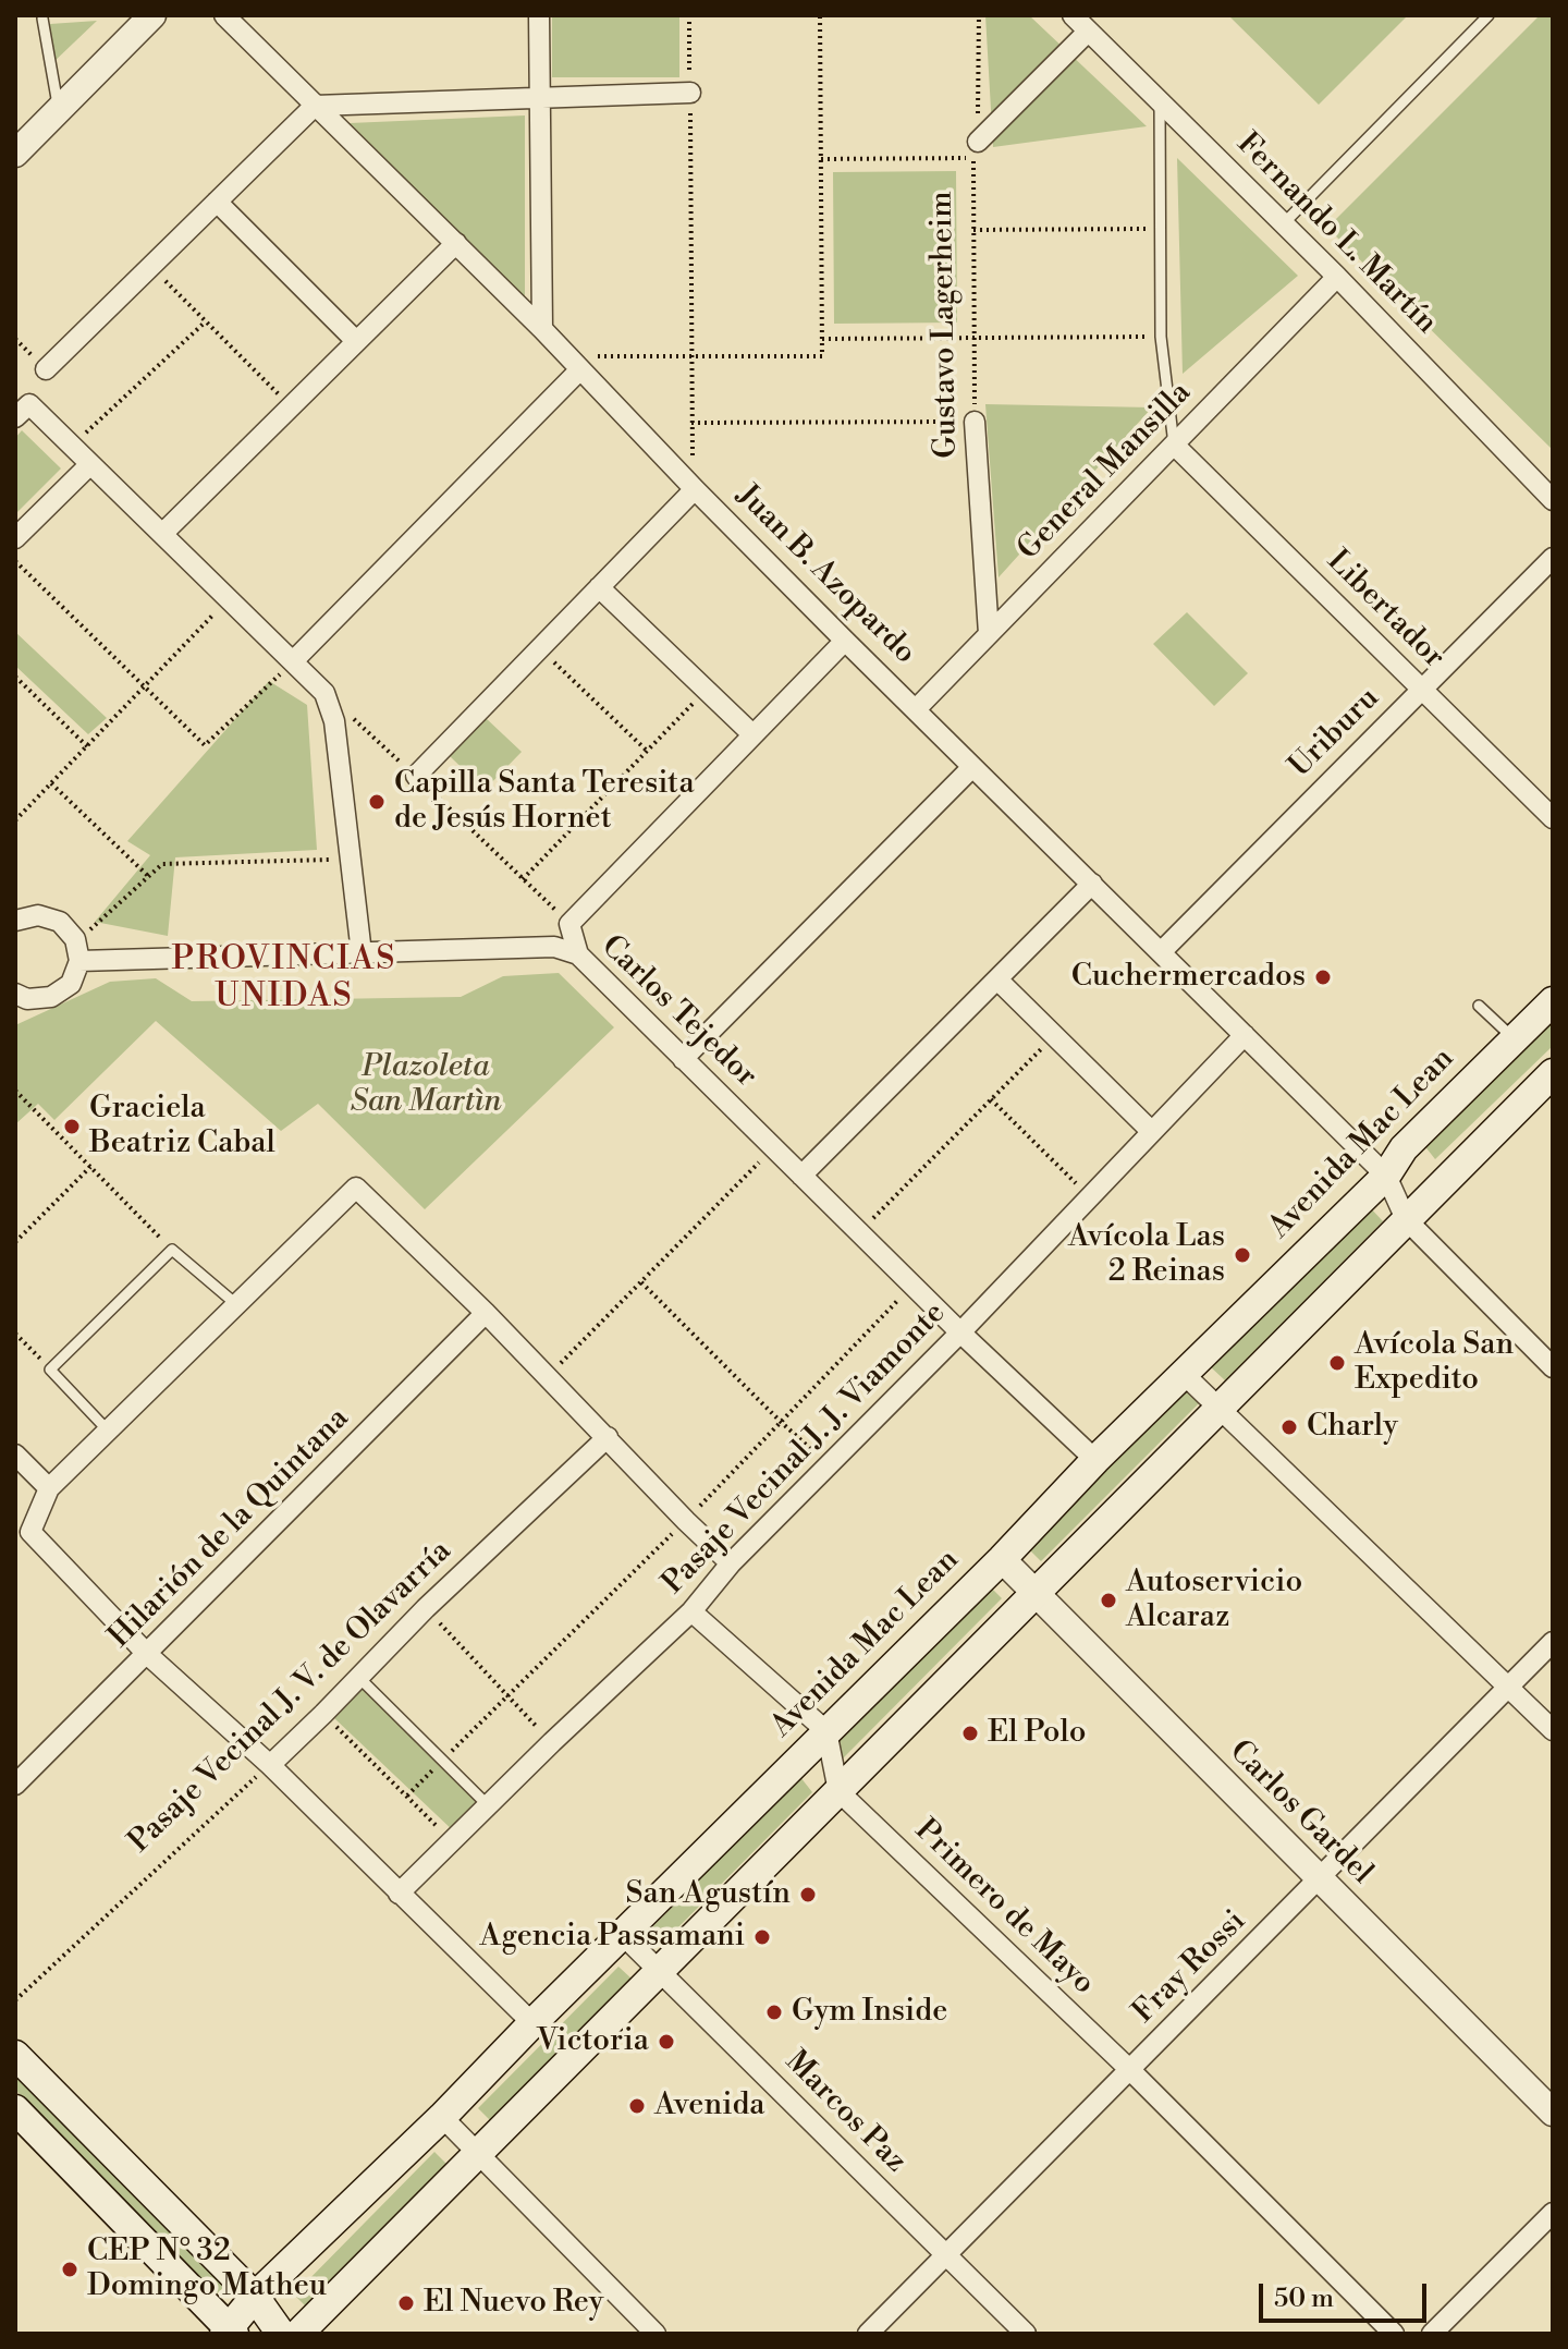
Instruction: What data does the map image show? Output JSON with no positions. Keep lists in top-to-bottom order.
{
  "streets": {
    "main road": ["Avenida Mac Lean"],
    "street": [
      "Fernando L. Martín",
      "Gustavo Lagerheim",
      "General Mansilla",
      "Juan B. Azopardo",
      "Libertador",
      "Uriburu",
      "Carlos Tejedor",
      "Pasaje Vecinal J. J. Viamonte",
      "Hilarión de la Quintana",
      "Pasaje Vecinal J. V. de Olavarría",
      "Carlos Gardel",
      "Primero de Mayo",
      "Fray Rossi",
      "Marcos Paz"
    ]
  },
  "crossings": [
    ["Fernando L. Martín", "General Mansilla"],
    ["Gustavo Lagerheim", "General Mansilla"],
    ["General Mansilla", "Juan B. Azopardo"],
    ["General Mansilla", "Libertador"],
    ["Juan B. Azopardo", "Uriburu"],
    ["Juan B. Azopardo", "Avenida Mac Lean"],
    ["Juan B. Azopardo", "Pasaje Vecinal J. J. Viamonte"],
    ["Libertador", "Uriburu"],
    ["Carlos Tejedor", "Avenida Mac Lean"],
    ["Carlos Tejedor", "Pasaje Vecinal J. J. Viamonte"],
    ["Avenida Mac Lean", "Carlos Gardel"],
    ["Avenida Mac Lean", "Marcos Paz"],
    ["Carlos Gardel", "Fray Rossi"],
    ["Primero de Mayo", "Fray Rossi"],
    ["Fray Rossi", "Marcos Paz"]
  ],
  "districts": ["PROVINCIAS UNIDAS"],
  "parks": ["Plazoleta San Martìn"],
  "places": [
    "Capilla Santa Teresita de Jesús Hornet",
    "Cuchermercados",
    "Graciela Beatriz Cabal",
    "Avícola Las 2 Reinas",
    "Avícola San Expedito",
    "Charly",
    "Autoservicio Alcaraz",
    "El Polo",
    "San Agustín",
    "Agencia Passamani",
    "Gym Inside",
    "Victoria",
    "Avenida",
    "CEP N° 32 Domingo Matheu",
    "El Nuevo Rey"
  ],
  "scale_bar": "50 m"
}
